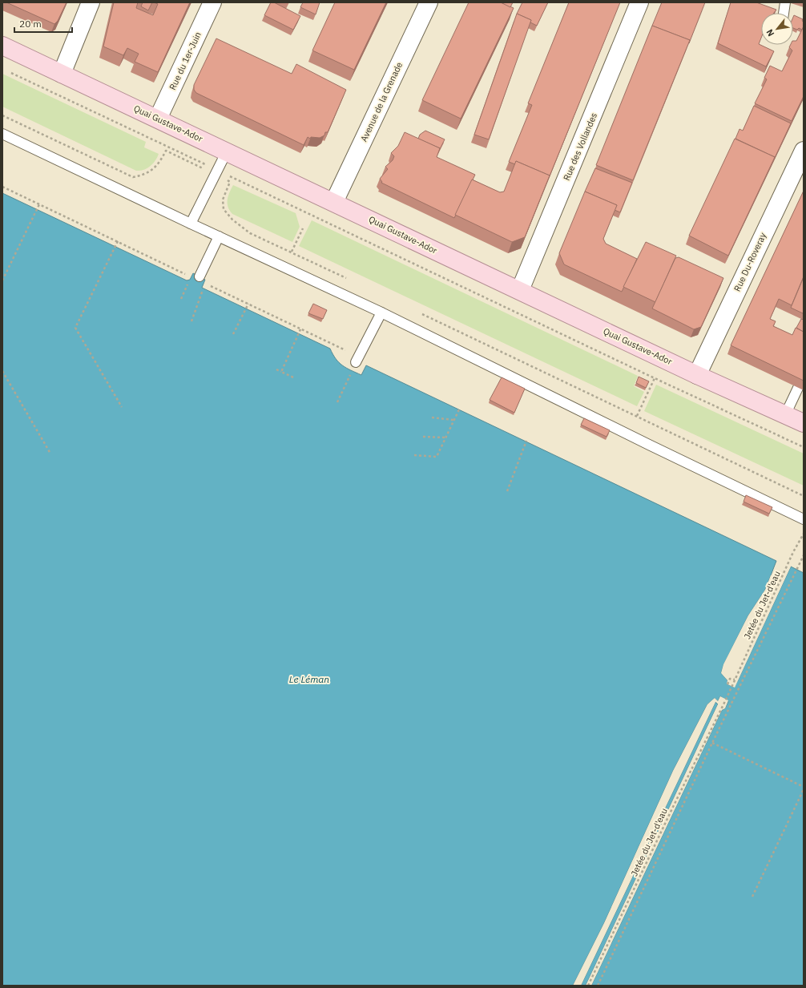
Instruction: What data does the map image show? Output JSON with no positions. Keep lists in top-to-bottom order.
{
  "streets": {
    "main road": ["Quai Gustave-Ador"],
    "street": [
      "Rue du 1er-Juin",
      "Avenue de la Grenade",
      "Rue des Vollandes",
      "Rue Du-Roveray"
    ],
    "path": ["Jetée du Jet-d'eau"]
  },
  "crossings": [
    ["Rue du 1er-Juin", "Quai Gustave-Ador"],
    ["Avenue de la Grenade", "Quai Gustave-Ador"],
    ["Quai Gustave-Ador", "Rue des Vollandes"],
    ["Quai Gustave-Ador", "Rue Du-Roveray"]
  ],
  "water": ["Le Léman"],
  "scale_bar": "20 m",
  "north": "bottom left"
}
